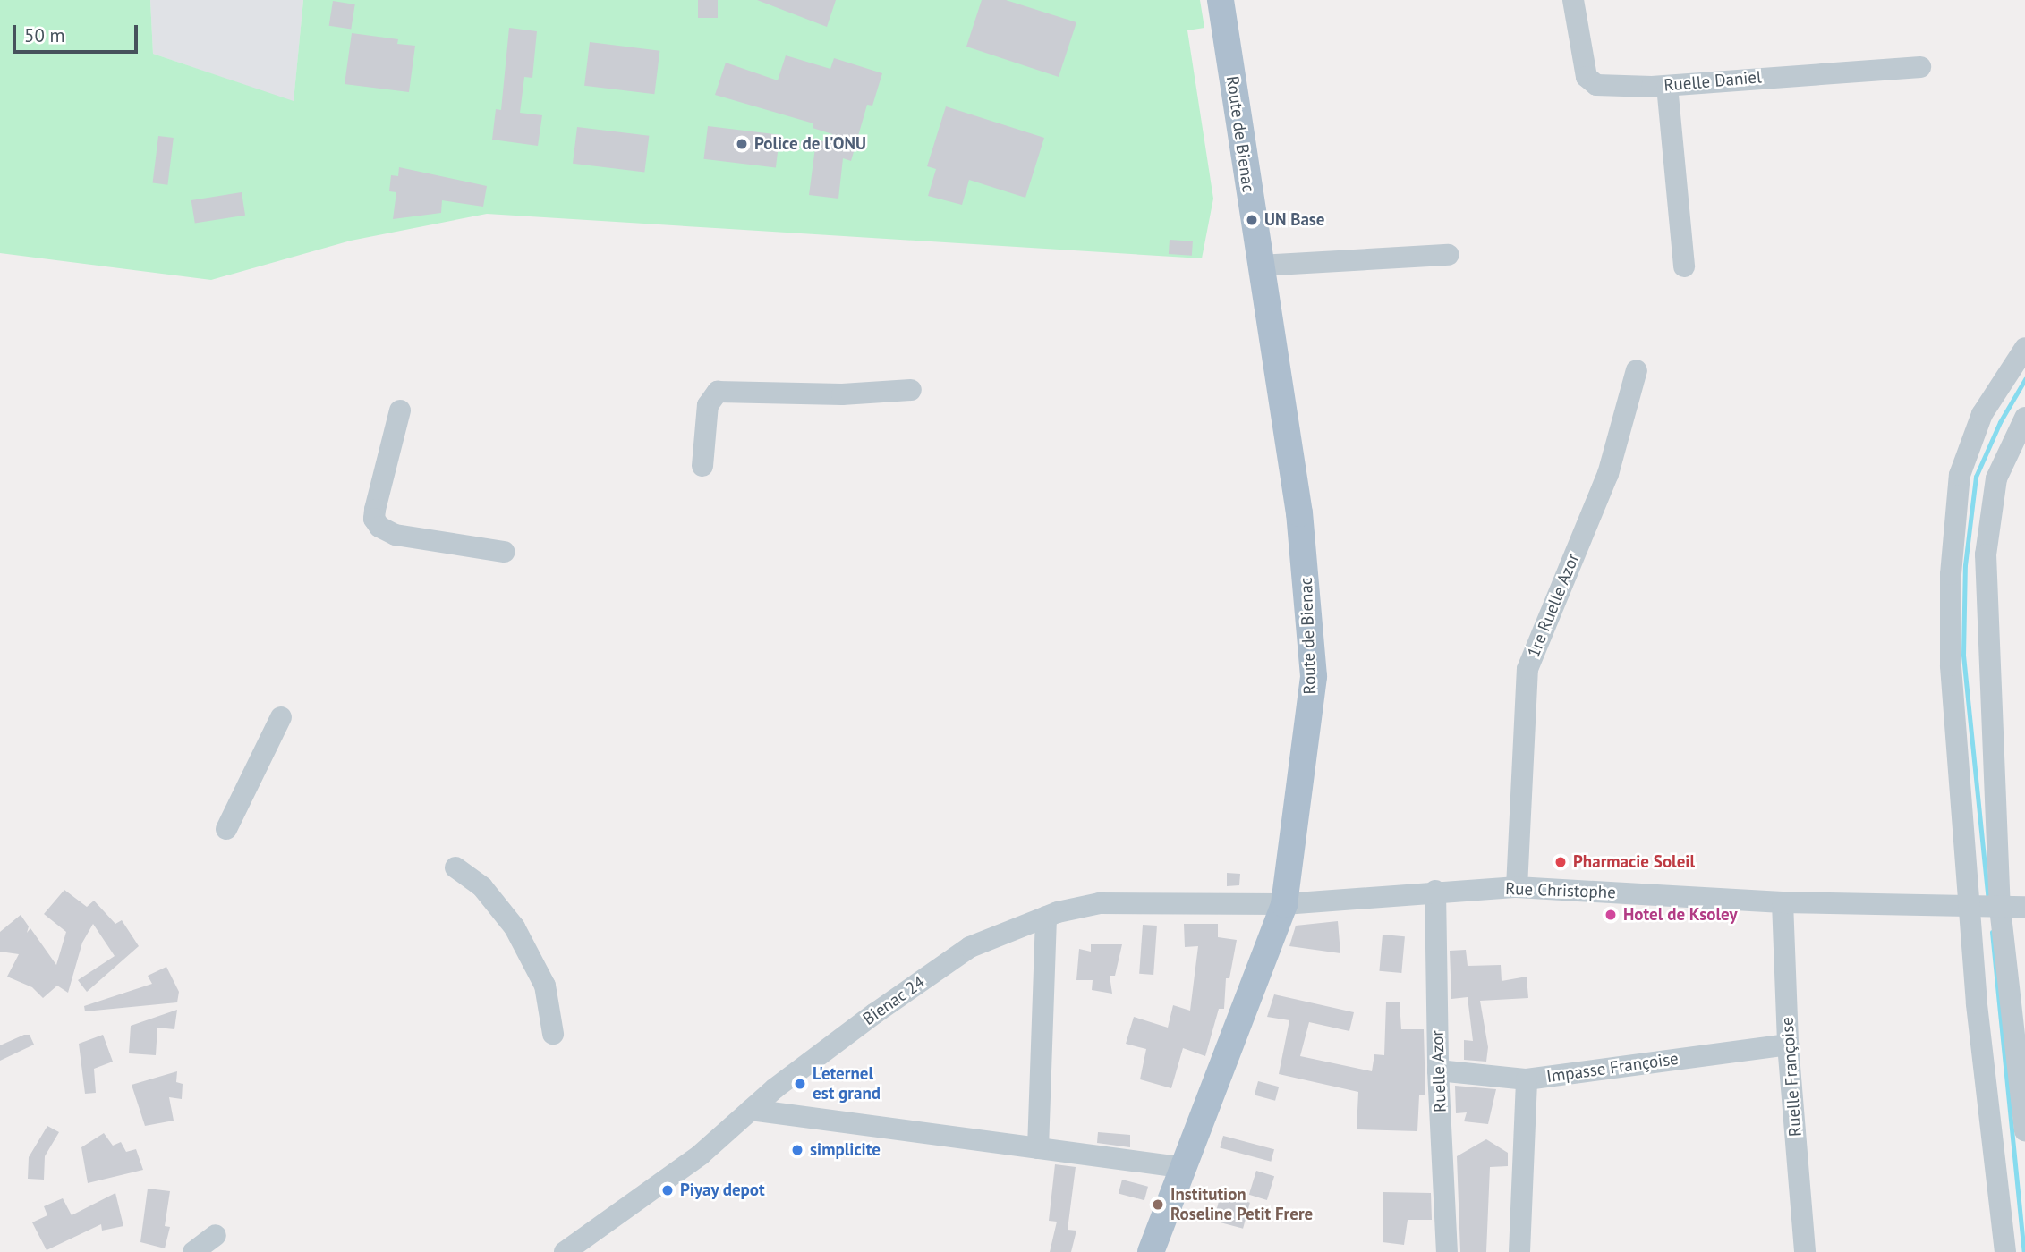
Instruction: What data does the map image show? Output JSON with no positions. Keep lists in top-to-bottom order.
{
  "streets": {
    "main road": ["Route de Bienac"],
    "street": [
      "Ruelle Daniel",
      "1re Ruelle Azor",
      "Rue Christophe",
      "Bienac 24",
      "Impasse Françoise",
      "Ruelle Azor",
      "Ruelle Françoise"
    ]
  },
  "crossings": [
    ["Route de Bienac", "Rue Christophe"],
    ["Route de Bienac", "Bienac 24"],
    ["1re Ruelle Azor", "Rue Christophe"],
    ["Rue Christophe", "Bienac 24"],
    ["Rue Christophe", "Ruelle Azor"],
    ["Rue Christophe", "Ruelle Françoise"],
    ["Impasse Françoise", "Ruelle Azor"],
    ["Impasse Françoise", "Ruelle Françoise"]
  ],
  "places": [
    "Police de l'ONU",
    "UN Base",
    "Pharmacie Soleil",
    "Hotel de Ksoley",
    "L'eternel est grand",
    "simplicite",
    "Piyay depot",
    "Institution Roseline Petit Frere"
  ],
  "scale_bar": "50 m"
}
